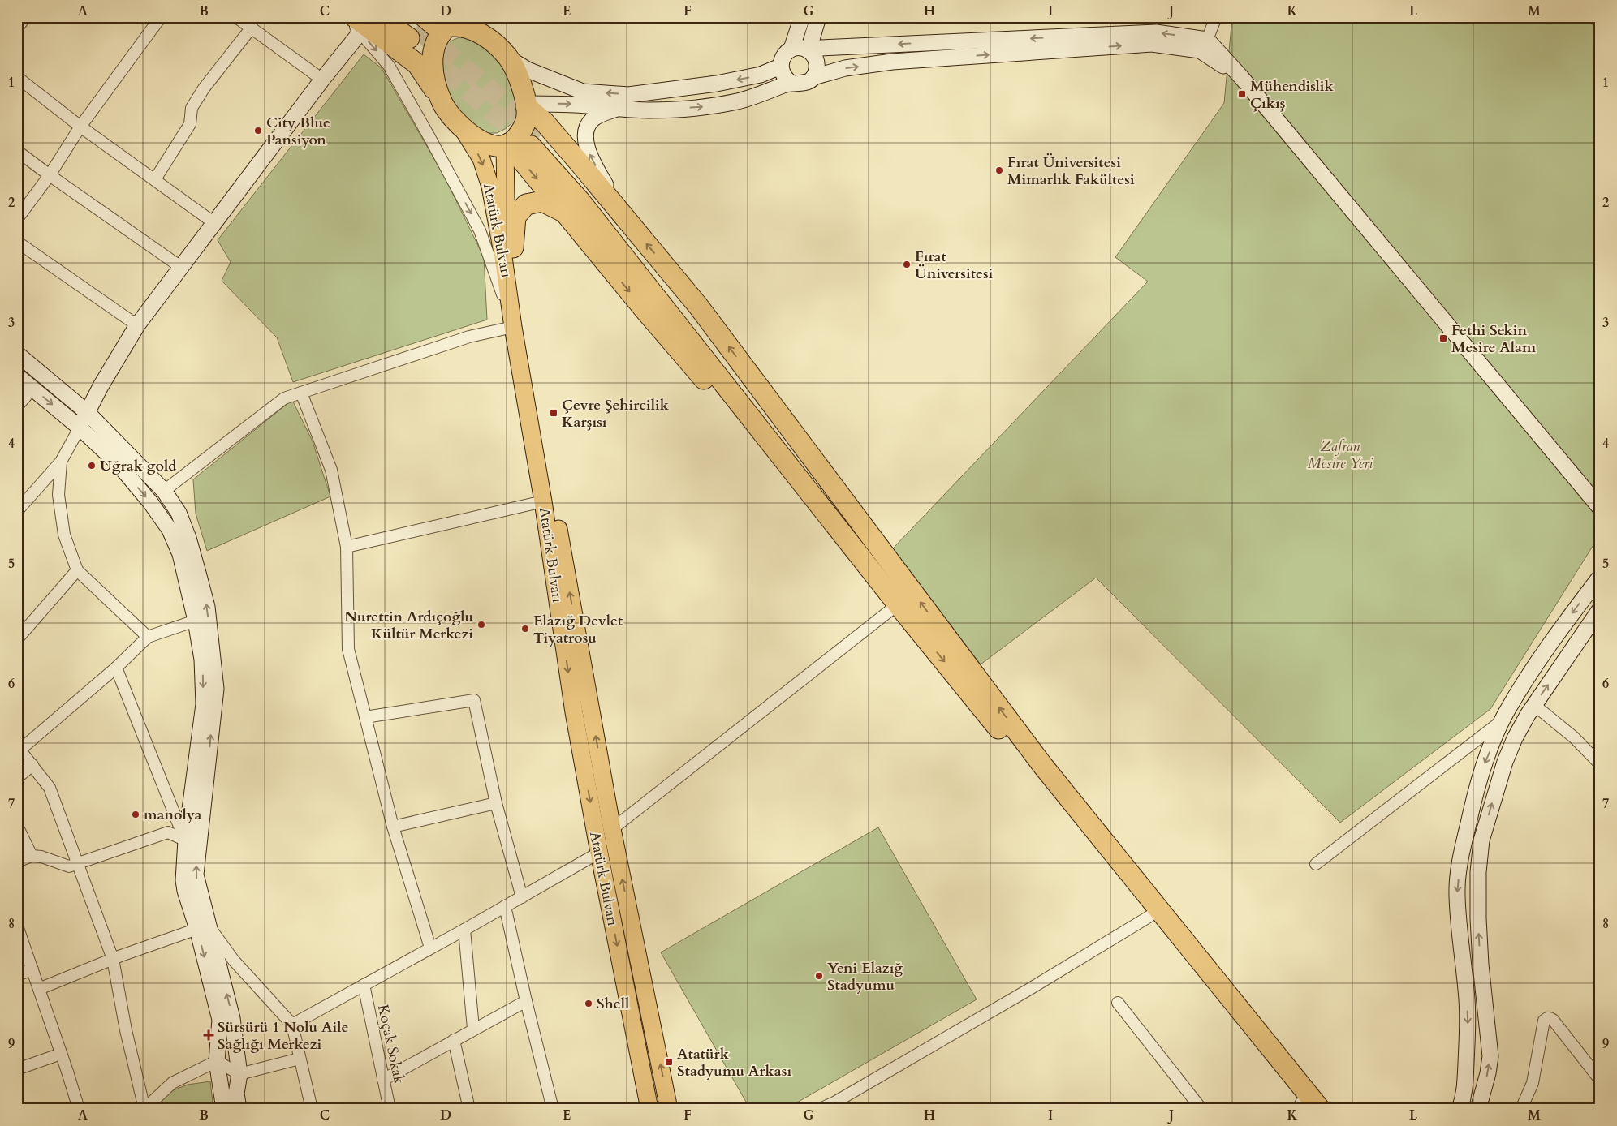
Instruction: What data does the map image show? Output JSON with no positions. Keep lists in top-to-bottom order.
{
  "streets": {
    "main road": ["Atatürk Bulvarı"],
    "street": ["Koçak Sokak"]
  },
  "parks": ["Zafran Mesire Yeri"],
  "places": {
    "transit": [
      "Mühendislik Çıkış",
      "Fethi Sekin Mesire Alanı",
      "Çevre Şehircilik Karşısı",
      "Atatürk Stadyumu Arkası"
    ],
    "other": [
      "City Blue Pansiyon",
      "Fırat Üniversitesi Mimarlık Fakültesi",
      "Fırat Üniversitesi",
      "Uğrak gold",
      "Nurettin Ardıçoğlu Kültür Merkezi",
      "Elazığ Devlet Tiyatrosu",
      "manolya",
      "Yeni Elazığ Stadyumu",
      "Shell"
    ],
    "health": ["Sürsürü 1 Nolu Aile Sağlığı Merkezi"]
  },
  "grid": {
    "columns": [
      "A",
      "B",
      "C",
      "D",
      "E",
      "F",
      "G",
      "H",
      "I",
      "J",
      "K",
      "L",
      "M"
    ],
    "rows": [
      "1",
      "2",
      "3",
      "4",
      "5",
      "6",
      "7",
      "8",
      "9"
    ]
  }
}
